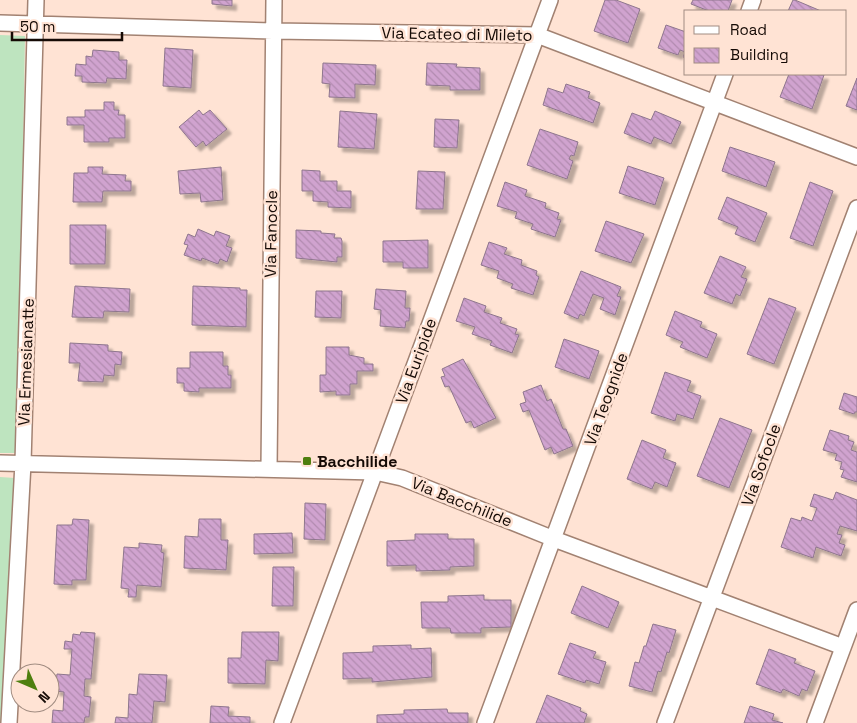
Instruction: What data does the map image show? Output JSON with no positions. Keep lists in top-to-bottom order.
{
  "streets": {
    "street": [
      "Via Ecateo di Mileto",
      "Via Fanocle",
      "Via Euripide",
      "Via Ermesianatte",
      "Via Teognide",
      "Via Sofocle",
      "Via Bacchilide"
    ]
  },
  "crossings": [
    ["Via Ecateo di Mileto", "Via Fanocle"],
    ["Via Ecateo di Mileto", "Via Euripide"],
    ["Via Ecateo di Mileto", "Via Ermesianatte"],
    ["Via Ecateo di Mileto", "Via Teognide"],
    ["Via Fanocle", "Via Bacchilide"],
    ["Via Euripide", "Via Bacchilide"],
    ["Via Ermesianatte", "Via Bacchilide"],
    ["Via Teognide", "Via Bacchilide"],
    ["Via Sofocle", "Via Bacchilide"]
  ],
  "places": {
    "transit": ["Bacchilide"]
  },
  "legend": ["Road", "Building"],
  "scale_bar": "50 m",
  "north": "bottom right"
}
